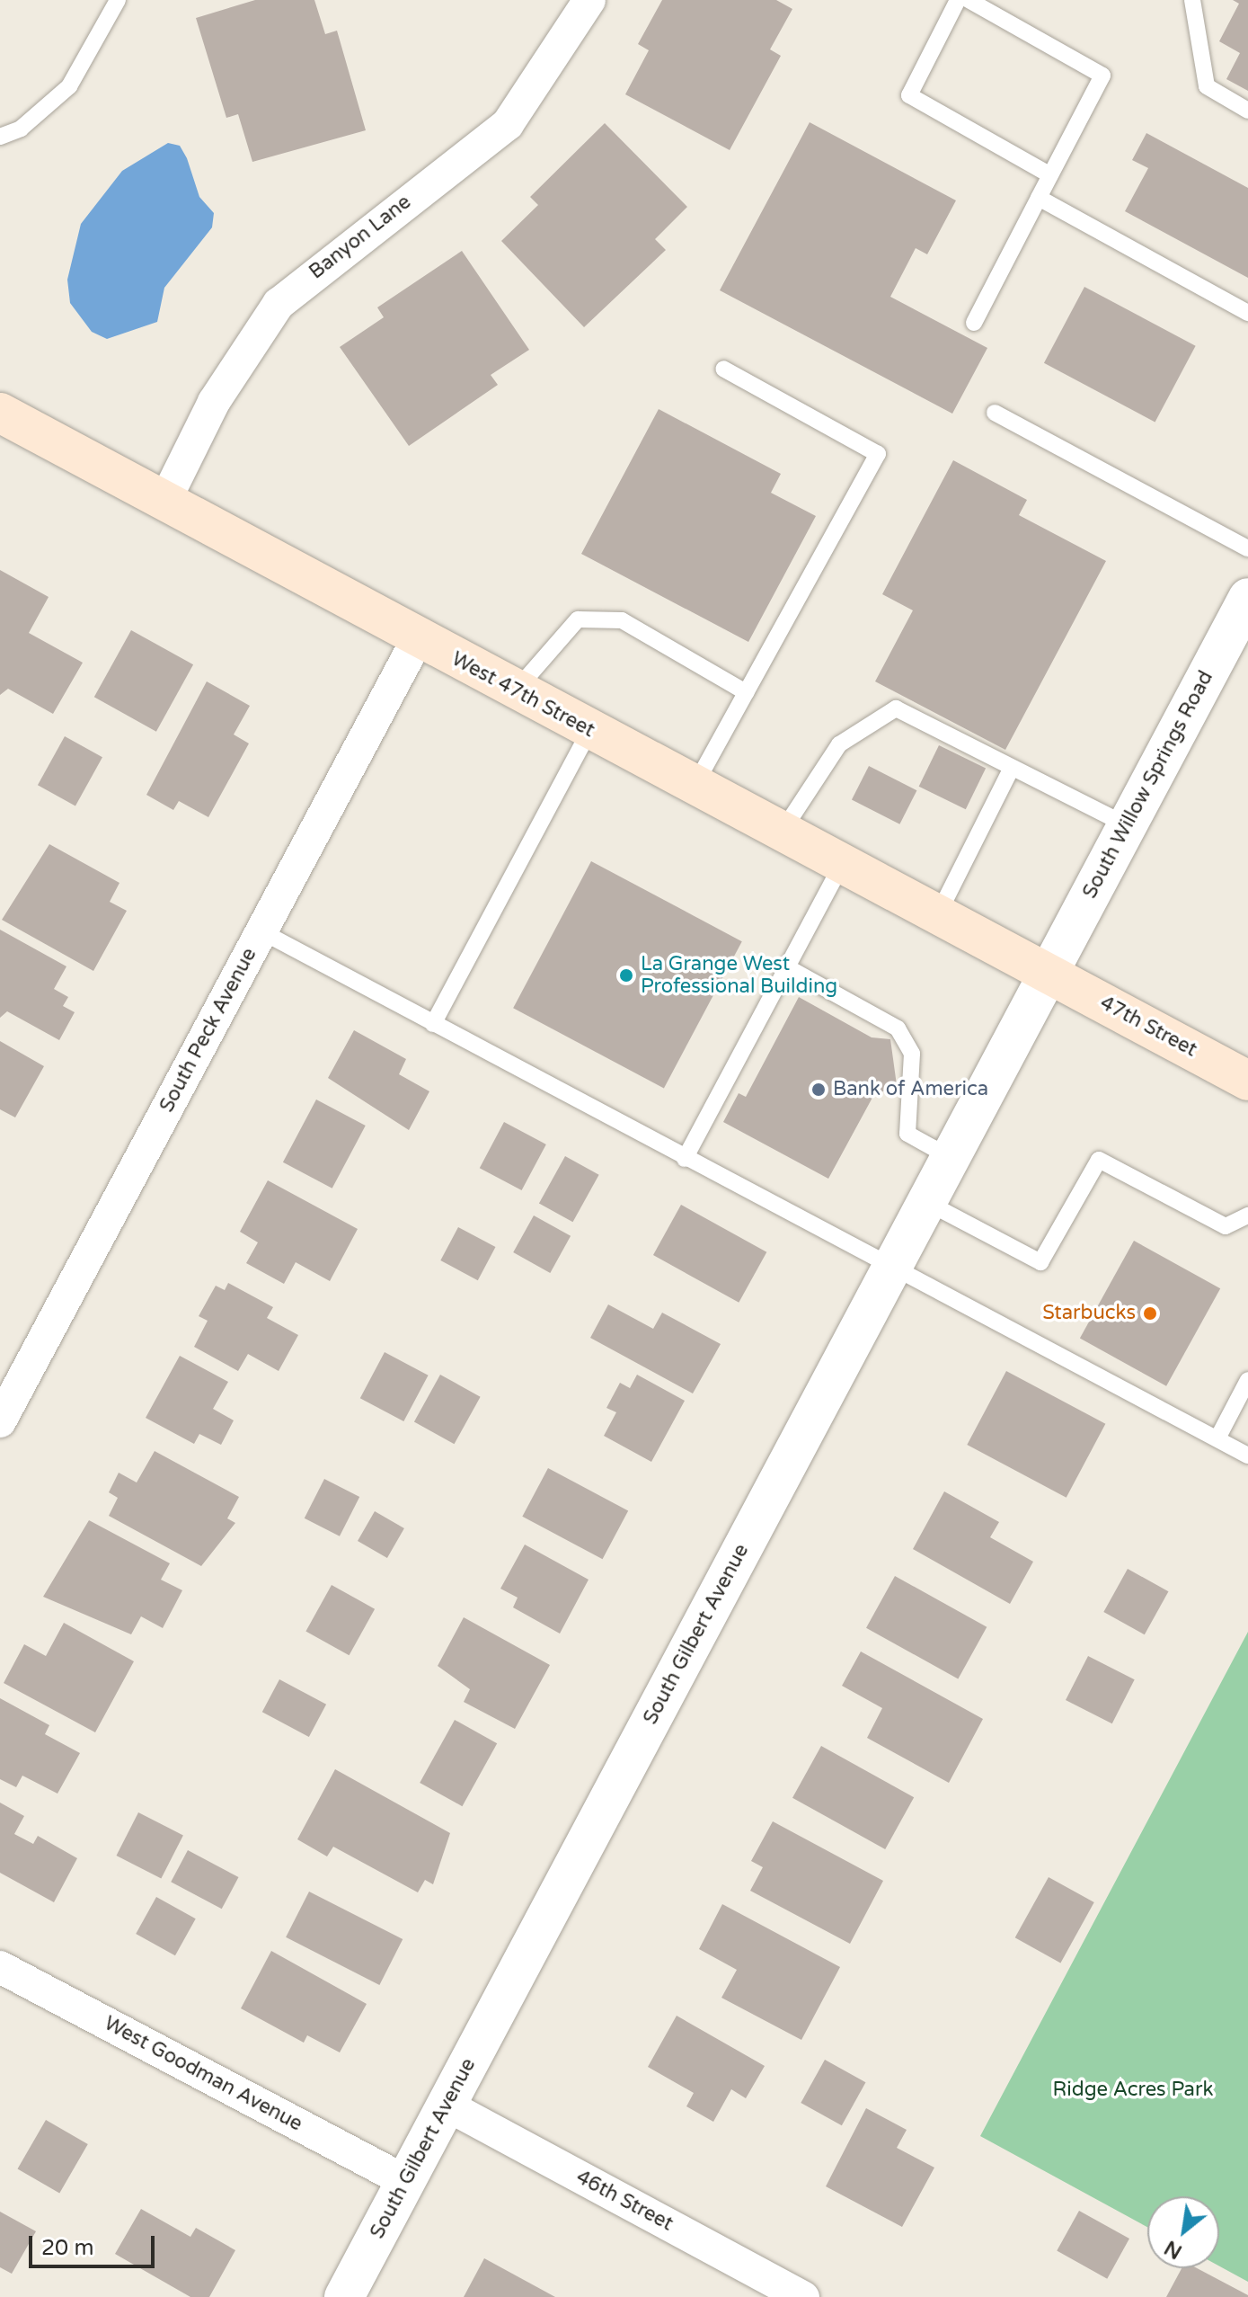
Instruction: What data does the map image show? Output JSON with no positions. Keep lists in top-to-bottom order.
{
  "streets": {
    "main road": ["West 47th Street", "47th Street"],
    "street": [
      "Banyon Lane",
      "South Willow Springs Road",
      "South Peck Avenue",
      "South Gilbert Avenue",
      "West Goodman Avenue",
      "46th Street"
    ]
  },
  "crossings": [
    ["Banyon Lane", "West 47th Street"],
    ["West 47th Street", "South Willow Springs Road"],
    ["West 47th Street", "47th Street"],
    ["West 47th Street", "South Peck Avenue"],
    ["West 47th Street", "South Gilbert Avenue"],
    ["South Willow Springs Road", "47th Street"],
    ["South Willow Springs Road", "South Gilbert Avenue"],
    ["47th Street", "South Gilbert Avenue"],
    ["South Gilbert Avenue", "West Goodman Avenue"],
    ["South Gilbert Avenue", "46th Street"]
  ],
  "parks": ["Ridge Acres Park"],
  "places": ["La Grange West Professional Building", "Bank of America", "Starbucks"],
  "scale_bar": "20 m",
  "north": "bottom left"
}
